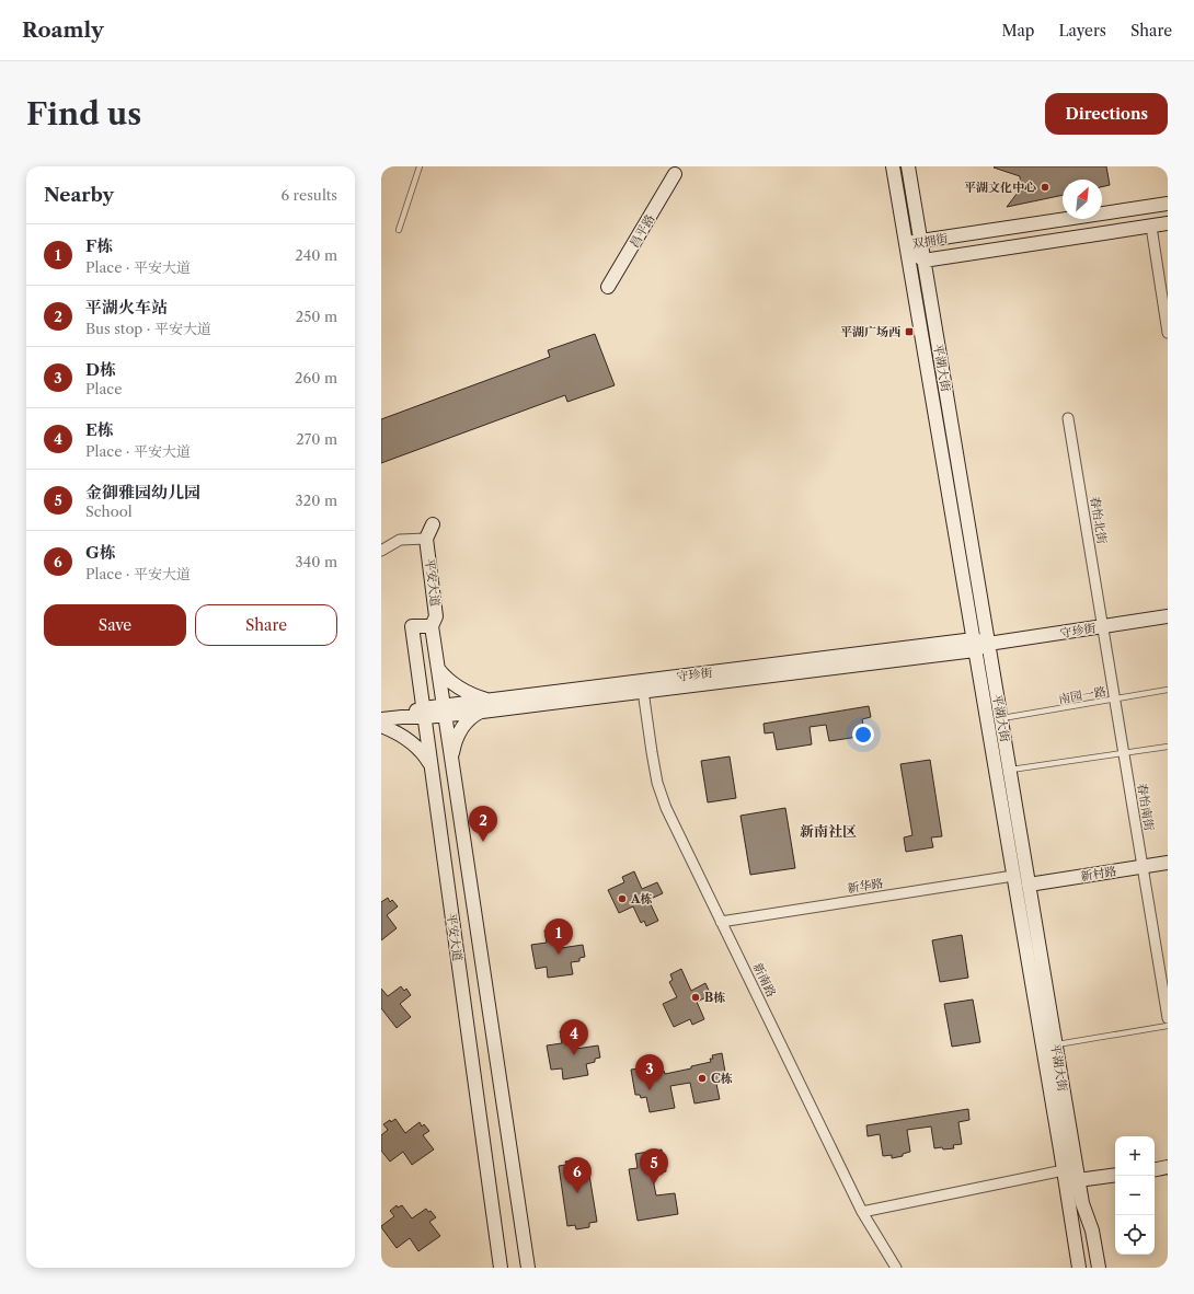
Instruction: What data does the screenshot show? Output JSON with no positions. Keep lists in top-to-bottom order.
{
  "streets": {
    "street": [
      "昌平路",
      "双拥街",
      "平湖大街",
      "春怡北街",
      "平安大道",
      "守珍街",
      "春怡南街",
      "新村路",
      "新华路",
      "新南路"
    ],
    "lane": ["南园一路"]
  },
  "crossings": [
    ["双拥街", "平湖大街"],
    ["平湖大街", "守珍街"],
    ["平湖大街", "南园一路"],
    ["平湖大街", "新村路"],
    ["平湖大街", "新华路"],
    ["春怡北街", "守珍街"],
    ["春怡北街", "春怡南街"],
    ["平安大道", "守珍街"],
    ["守珍街", "春怡南街"],
    ["守珍街", "新南路"],
    ["南园一路", "春怡南街"],
    ["春怡南街", "新村路"],
    ["新华路", "新南路"]
  ],
  "districts": ["新南社区"],
  "places": {
    "other": [
      "平湖文化中心",
      "A栋",
      "B栋",
      "C栋"
    ],
    "transit": ["平湖广场西"]
  },
  "north": "top right",
  "page": {
    "header": "Roamly",
    "nav": ["Map", "Layers", "Share"],
    "buttons": [
      "Directions",
      ["Save", "Share"]
    ],
    "title": "Find us",
    "heading": ["Nearby", "6 results"],
    "list": [
      {
        "mark": "1",
        "name": "F栋",
        "note": "Place · 平安大道",
        "value": "240 m"
      },
      {
        "mark": "2",
        "name": "平湖火车站",
        "note": "Bus stop · 平安大道",
        "value": "250 m"
      },
      {
        "mark": "3",
        "name": "D栋",
        "note": "Place",
        "value": "260 m"
      },
      {
        "mark": "4",
        "name": "E栋",
        "note": "Place · 平安大道",
        "value": "270 m"
      },
      {
        "mark": "5",
        "name": "金御雅园幼儿园",
        "note": "School",
        "value": "320 m"
      },
      {
        "mark": "6",
        "name": "G栋",
        "note": "Place · 平安大道",
        "value": "340 m"
      }
    ],
    "pins": [
      "2",
      "1",
      "4",
      "3",
      "5",
      "6"
    ],
    "map_buttons": ["+", "−"]
  }
}
